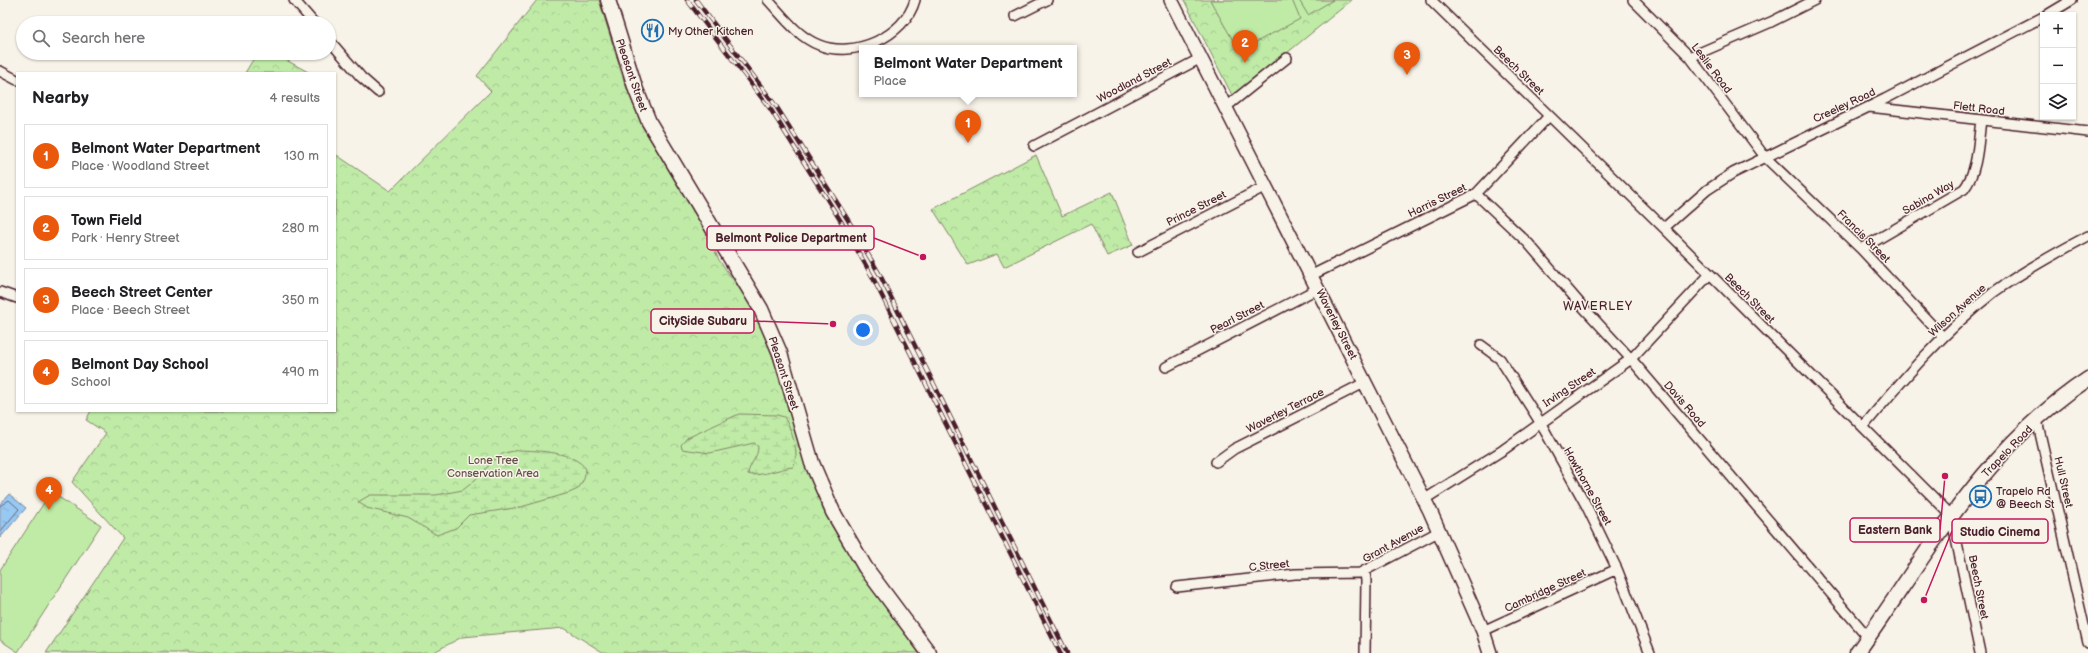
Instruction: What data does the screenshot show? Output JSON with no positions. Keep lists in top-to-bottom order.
{
  "streets": {
    "main road": ["Pleasant Street", "Trapelo Road"],
    "street": [
      "Leslie Road",
      "Beech Street",
      "Woodland Street",
      "Creeley Road",
      "Flett Road",
      "Sabina Way",
      "Harris Street",
      "Prince Street",
      "Francis Street",
      "Wilson Avenue",
      "Pearl Street",
      "Waverley Street",
      "Irving Street",
      "Davis Road",
      "Waverley Terrace",
      "Hull Street",
      "Hawthorne Street",
      "Grant Avenue",
      "C Street",
      "Cambridge Street"
    ]
  },
  "crossings": [
    ["Leslie Road", "Creeley Road"],
    ["Leslie Road", "Francis Street"],
    ["Beech Street", "Creeley Road"],
    ["Beech Street", "Harris Street"],
    ["Beech Street", "Wilson Avenue"],
    ["Beech Street", "Irving Street"],
    ["Beech Street", "Trapelo Road"],
    ["Woodland Street", "Waverley Street"],
    ["Creeley Road", "Flett Road"],
    ["Creeley Road", "Francis Street"],
    ["Flett Road", "Sabina Way"],
    ["Sabina Way", "Francis Street"],
    ["Harris Street", "Waverley Street"],
    ["Harris Street", "Davis Road"],
    ["Prince Street", "Waverley Street"],
    ["Francis Street", "Wilson Avenue"],
    ["Pearl Street", "Waverley Street"],
    ["Waverley Street", "Irving Street"],
    ["Waverley Street", "Waverley Terrace"],
    ["Waverley Street", "Grant Avenue"],
    ["Waverley Street", "Cambridge Street"],
    ["Irving Street", "Davis Road"],
    ["Irving Street", "Hawthorne Street"],
    ["Davis Road", "Trapelo Road"],
    ["Trapelo Road", "Hull Street"],
    ["Hawthorne Street", "Cambridge Street"],
    ["Grant Avenue", "C Street"]
  ],
  "districts": ["WAVERLEY"],
  "parks": ["Lone Tree Conservation Area"],
  "places": {
    "restaurant": ["My Other Kitchen"],
    "other": [
      "Belmont Police Department",
      "CitySide Subaru",
      "Eastern Bank",
      "Studio Cinema"
    ],
    "bus stop": ["Trapelo Rd @ Beech St"]
  },
  "page": {
    "map_buttons": ["+", "−"],
    "search": "Search here",
    "pins": [
      "2",
      "3",
      "1",
      "4"
    ],
    "popup": ["Belmont Water Department", "Place"],
    "heading": ["Nearby", "4 results"],
    "list": [
      {
        "mark": "1",
        "name": "Belmont Water Department",
        "note": "Place · Woodland Street",
        "value": "130 m"
      },
      {
        "mark": "2",
        "name": "Town Field",
        "note": "Park · Henry Street",
        "value": "280 m"
      },
      {
        "mark": "3",
        "name": "Beech Street Center",
        "note": "Place · Beech Street",
        "value": "350 m"
      },
      {
        "mark": "4",
        "name": "Belmont Day School",
        "note": "School",
        "value": "490 m"
      }
    ]
  }
}
